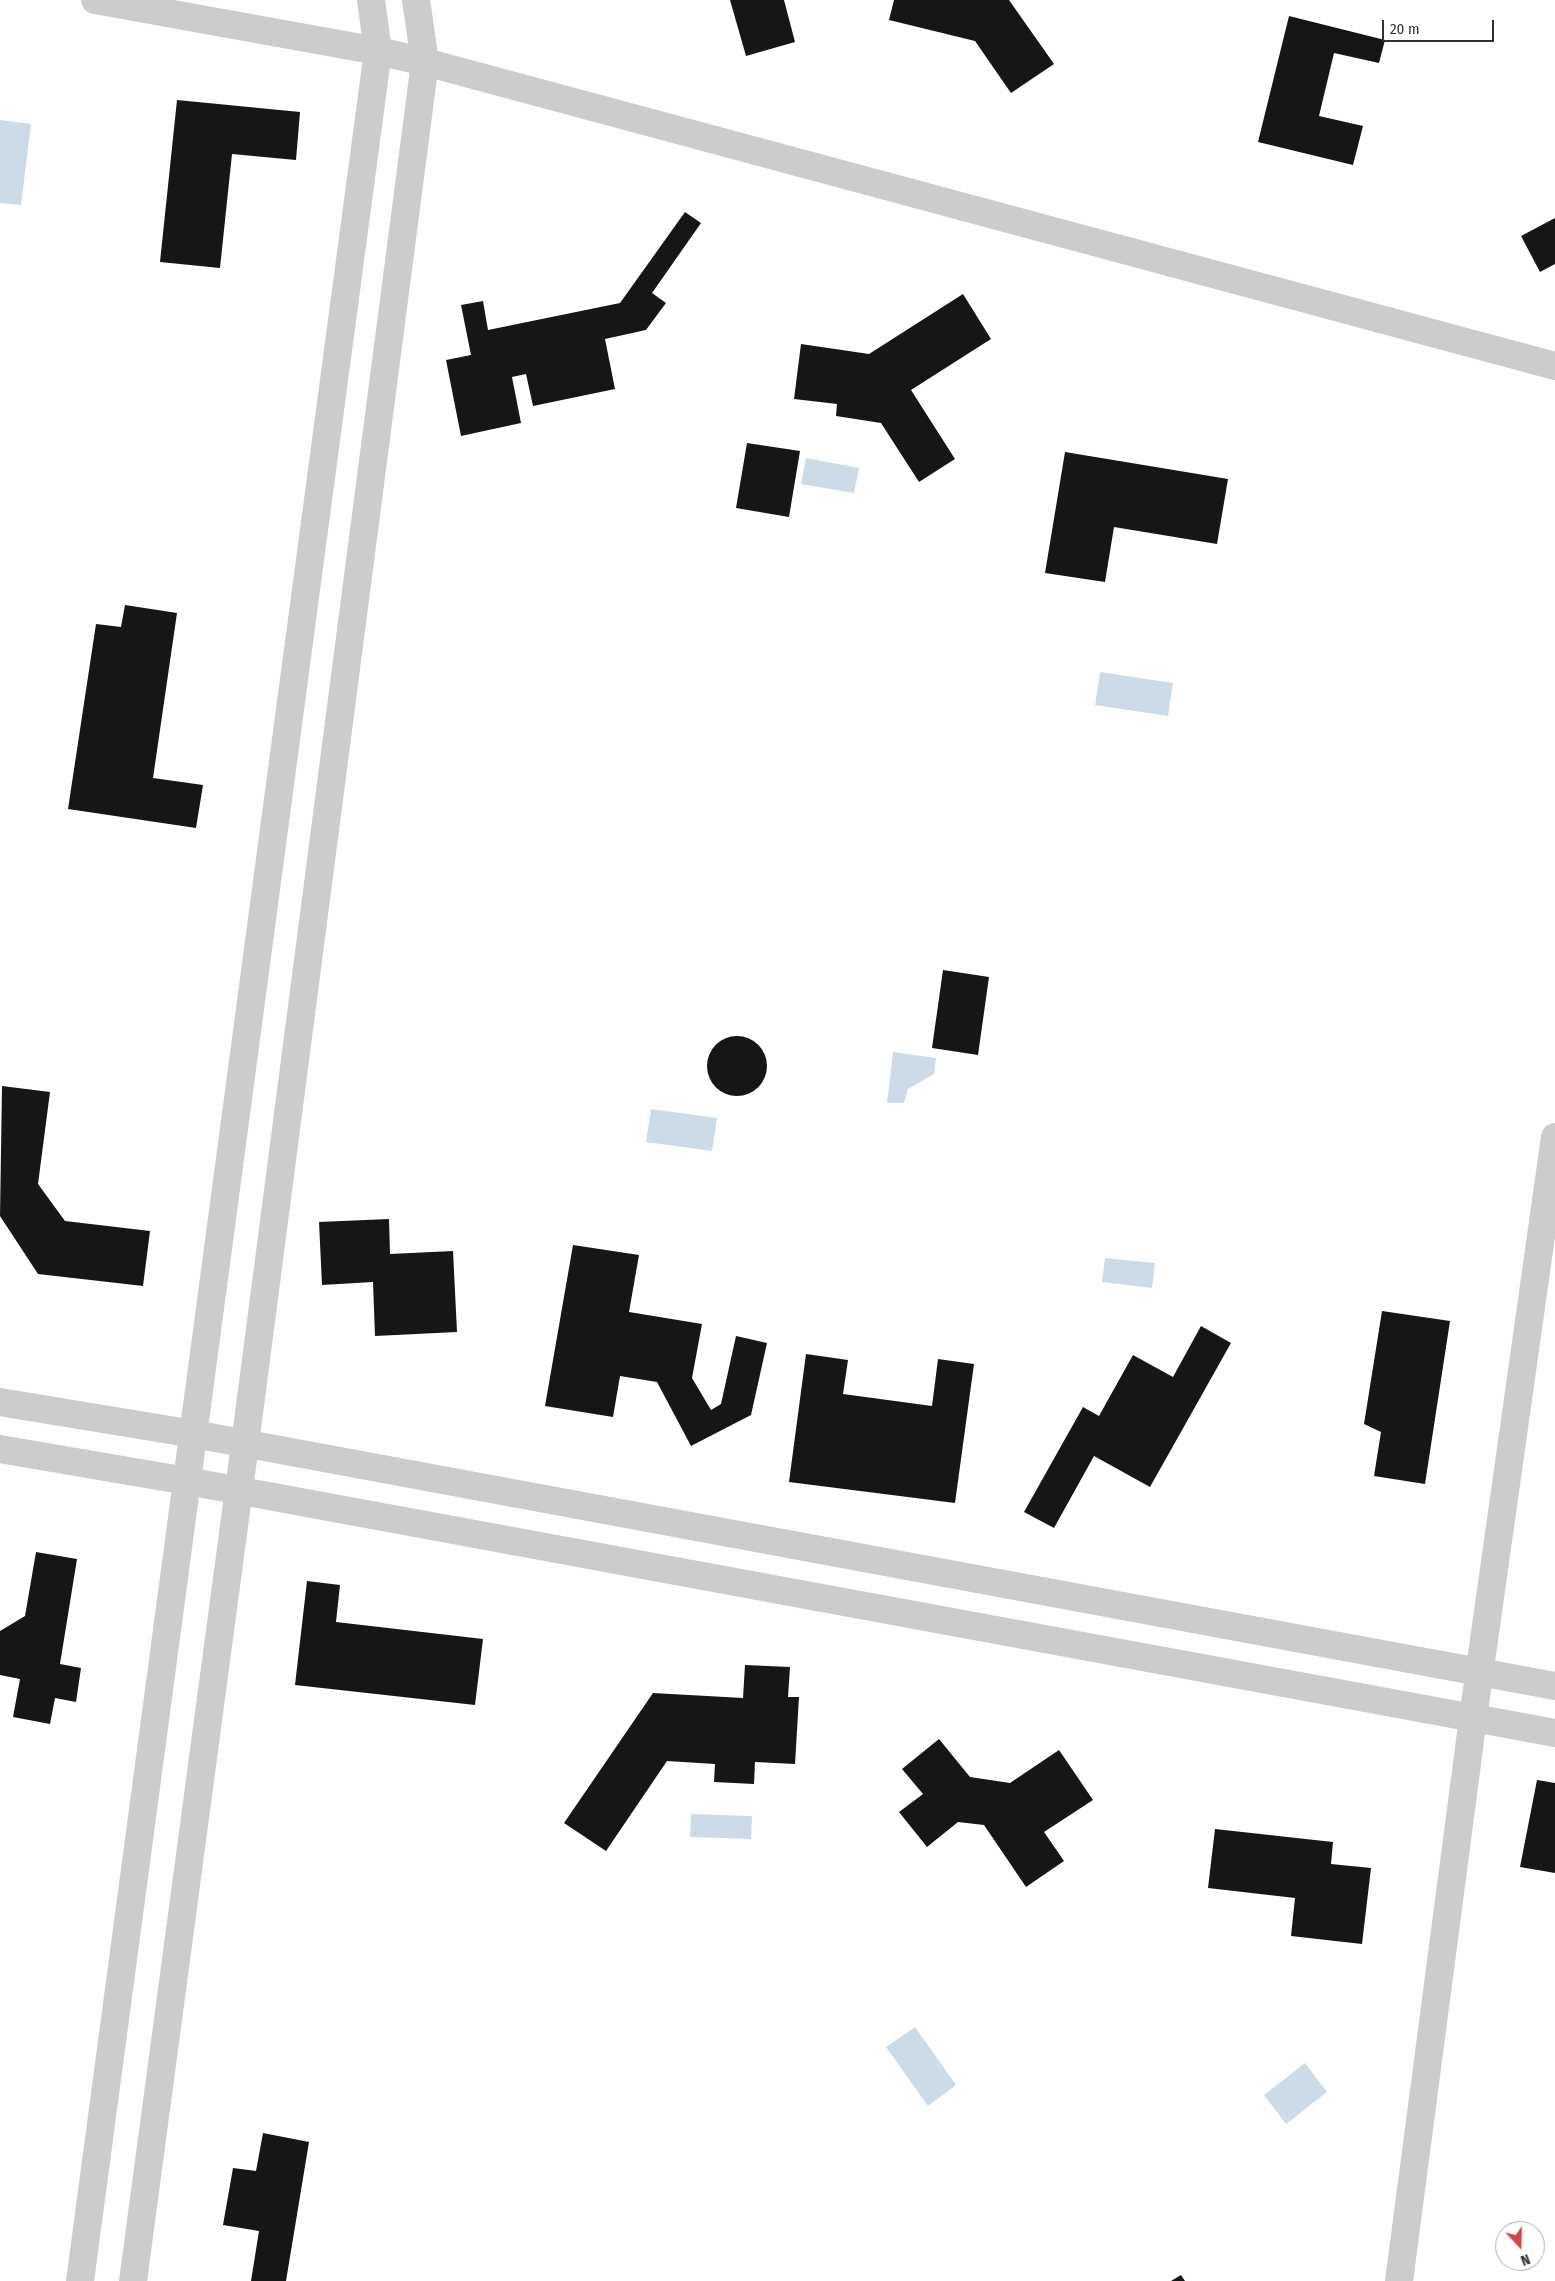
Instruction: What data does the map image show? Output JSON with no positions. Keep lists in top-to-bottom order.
{
  "scale_bar": "20 m",
  "north": "bottom"
}
